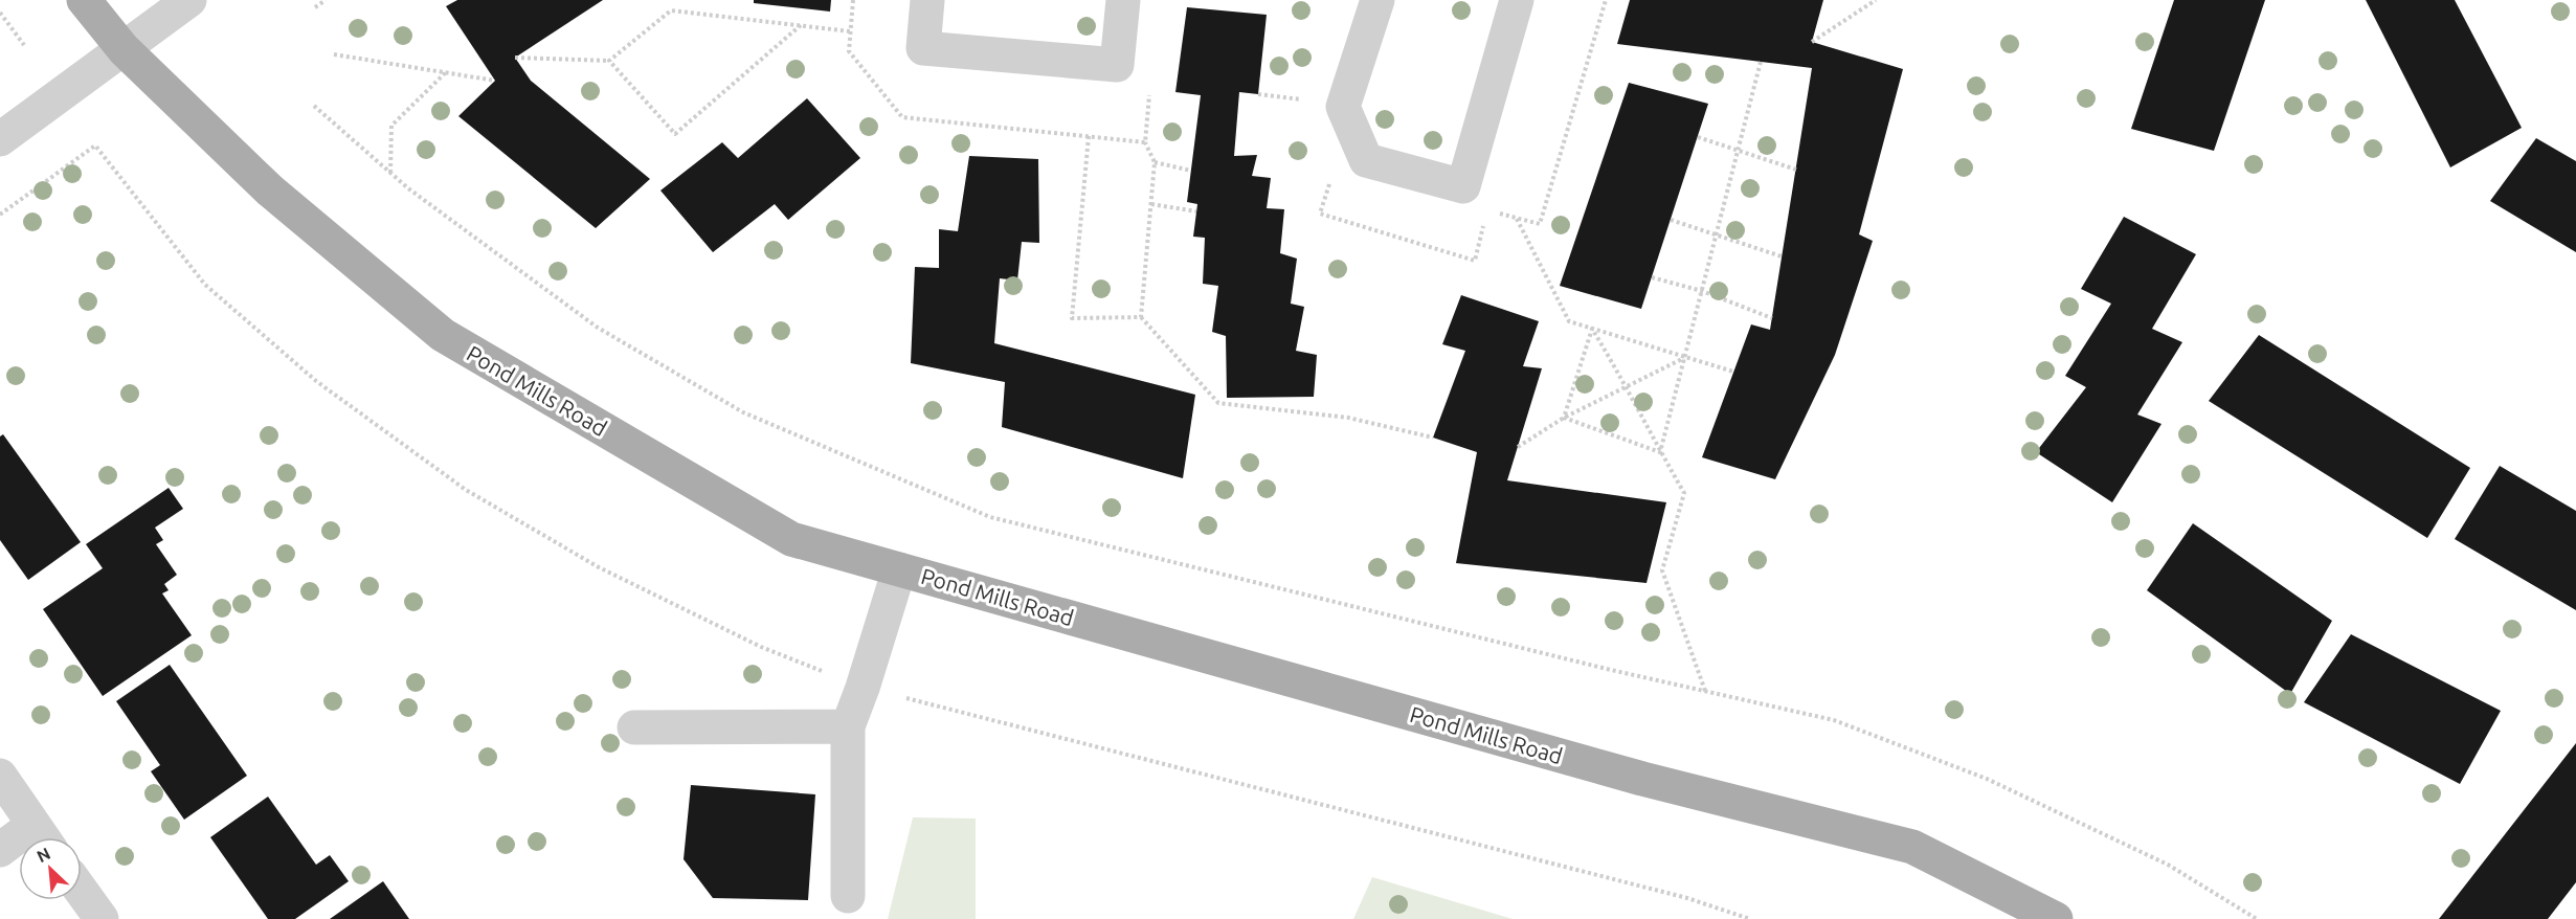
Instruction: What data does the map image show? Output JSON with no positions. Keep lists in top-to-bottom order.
{
  "streets": {
    "main road": ["Pond Mills Road"]
  },
  "north": "top left"
}
